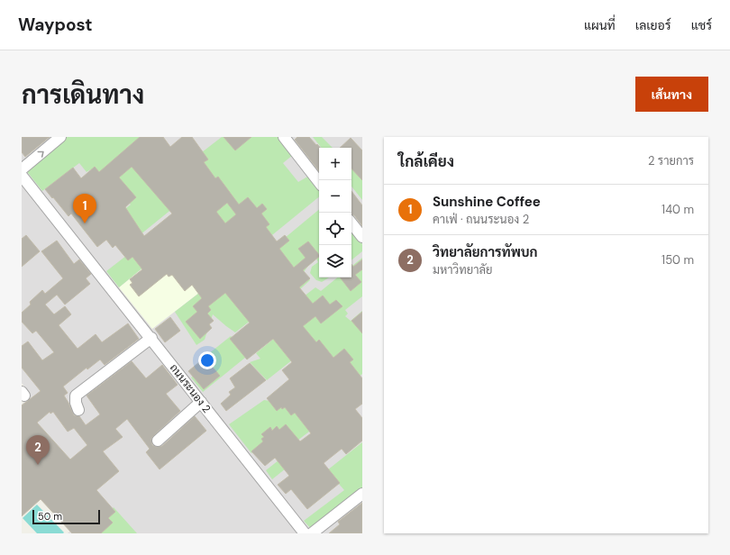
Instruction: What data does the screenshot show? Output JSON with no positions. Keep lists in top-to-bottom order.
{
  "streets": {
    "street": ["ถนนระนอง 2"]
  },
  "scale_bar": "50 m",
  "page": {
    "header": "Waypost",
    "nav": ["แผนที่", "เลเยอร์", "แชร์"],
    "title": "การเดินทาง",
    "buttons": "เส้นทาง",
    "heading": ["ใกล้เคียง", "2 รายการ"],
    "map_buttons": ["+", "−"],
    "list": [
      {
        "mark": "1",
        "name": "Sunshine Coffee",
        "note": "คาเฟ่ · ถนนระนอง 2",
        "value": "140 m"
      },
      {
        "mark": "2",
        "name": "วิทยาลัยการทัพบก",
        "note": "มหาวิทยาลัย",
        "value": "150 m"
      }
    ],
    "pins": ["1", "2"],
    "scale": "50 m"
  }
}
